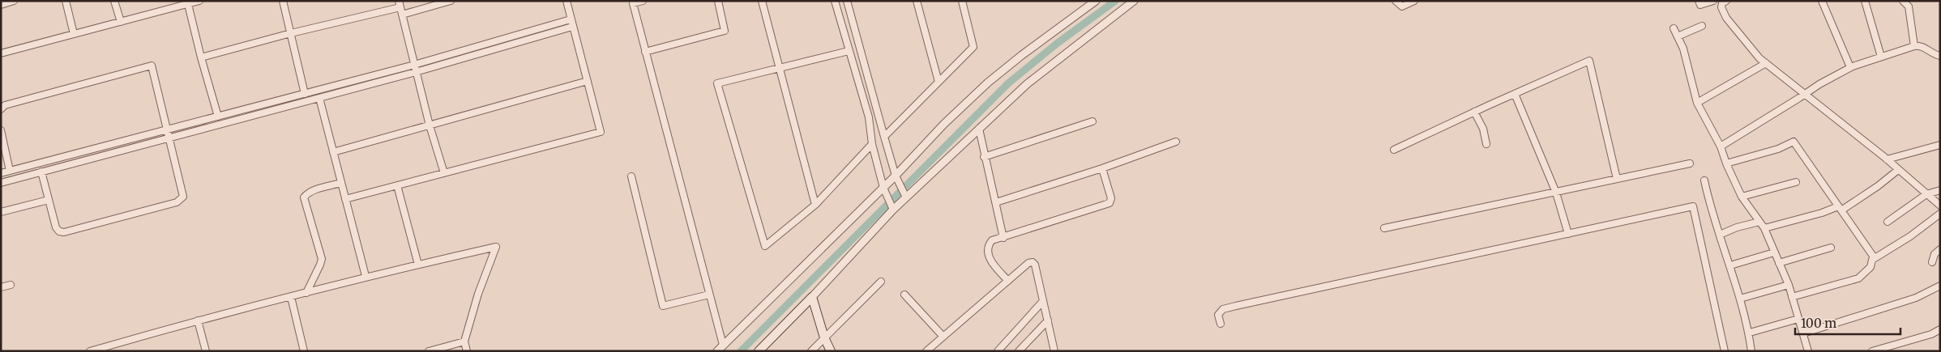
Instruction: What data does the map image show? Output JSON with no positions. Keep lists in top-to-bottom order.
{
  "scale_bar": "100 m"
}
